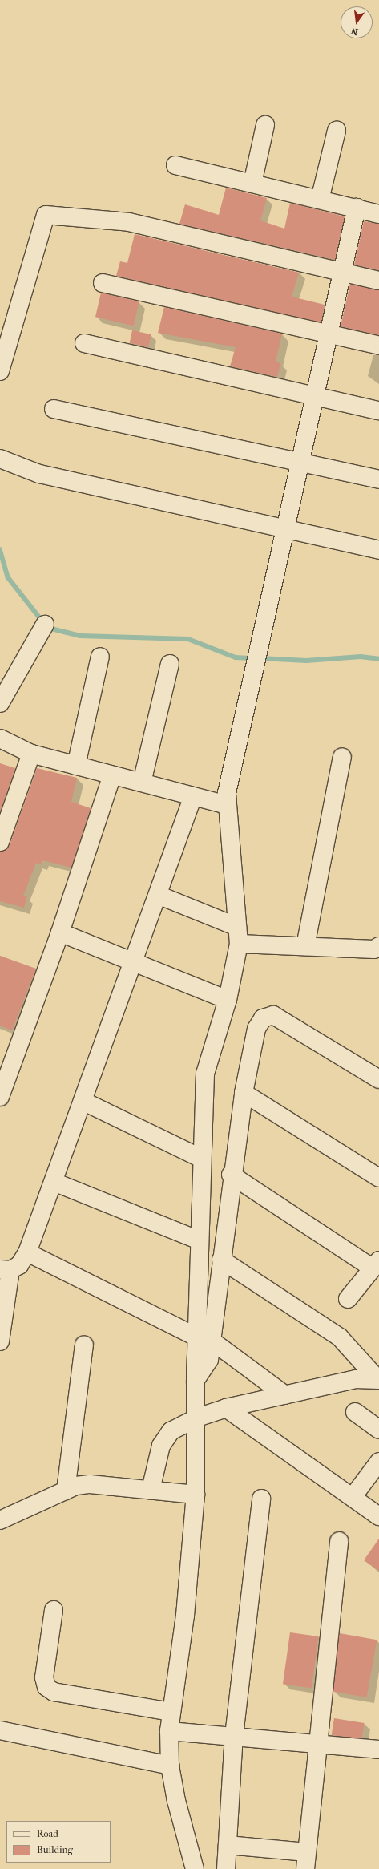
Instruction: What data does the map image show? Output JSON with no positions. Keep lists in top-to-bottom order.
{
  "legend": ["Road", "Building"],
  "north": "bottom"
}
